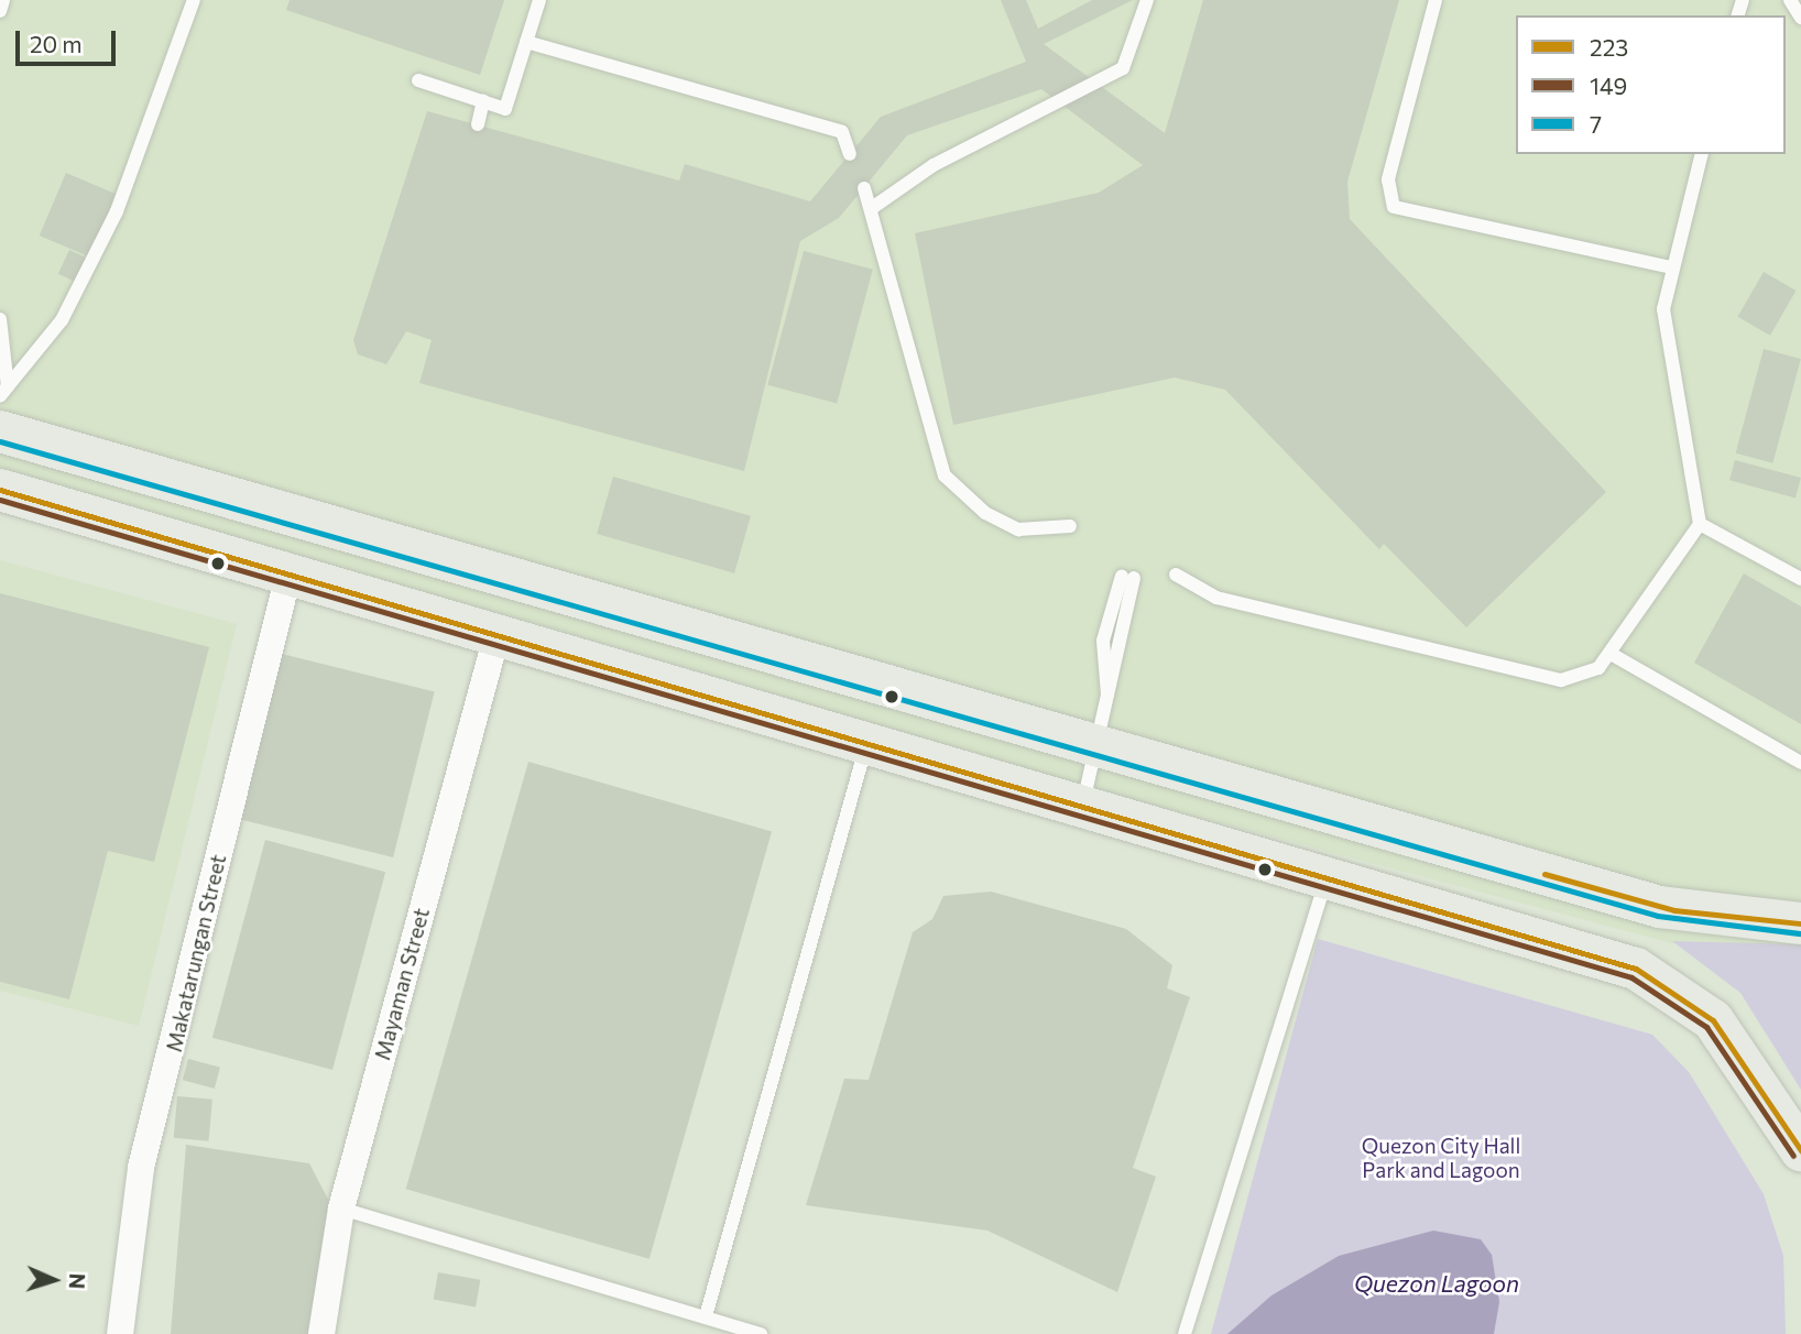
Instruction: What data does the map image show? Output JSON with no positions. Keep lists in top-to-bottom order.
{
  "streets": {
    "street": ["Makatarungan Street", "Mayaman Street"]
  },
  "water": ["Quezon Lagoon"],
  "parks": ["Quezon City Hall Park and Lagoon"],
  "lines": ["transit line 7", "transit line 223", "transit line 149"],
  "legend": ["223", "149", "7"],
  "scale_bar": "20 m",
  "north": "right"
}
